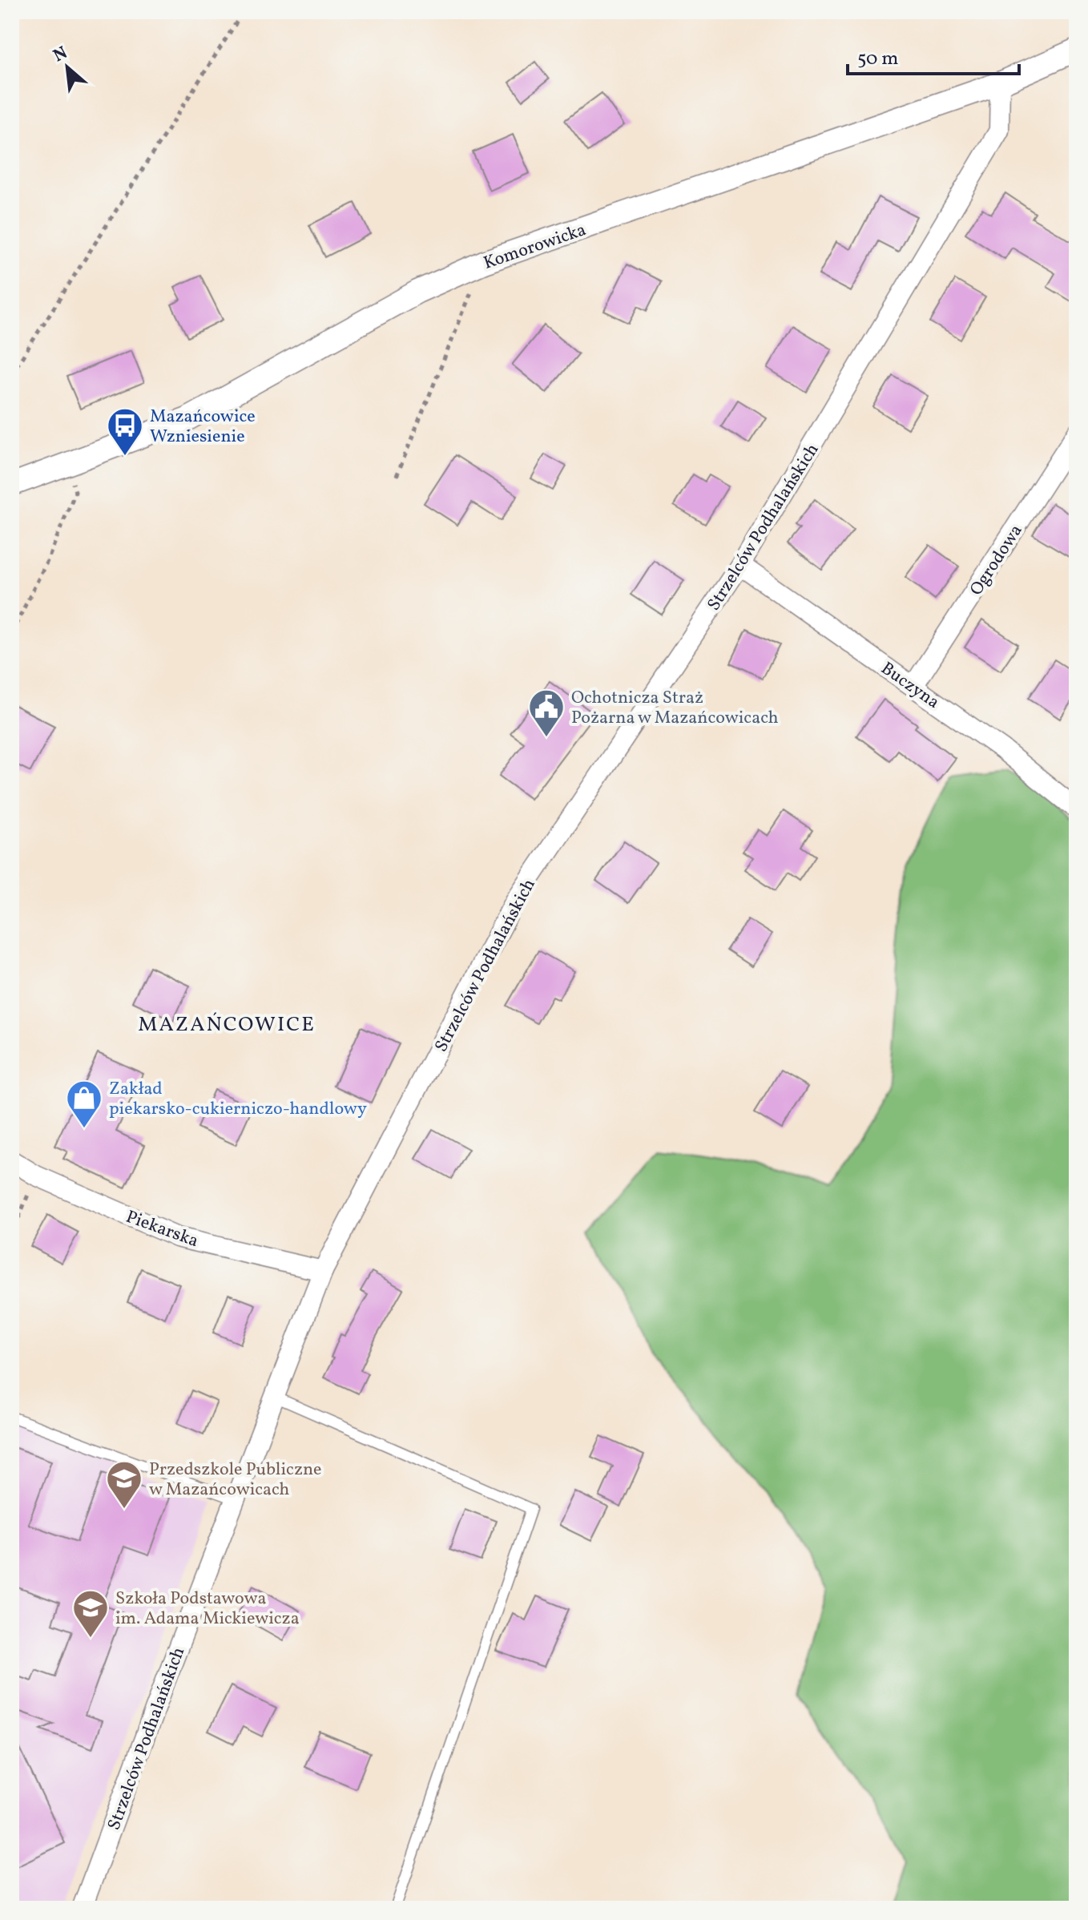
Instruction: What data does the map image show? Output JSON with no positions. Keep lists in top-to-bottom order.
{
  "streets": {
    "street": [
      "Komorowicka",
      "Strzelców Podhalańskich",
      "Ogrodowa",
      "Buczyna",
      "Piekarska"
    ]
  },
  "crossings": [
    ["Komorowicka", "Strzelców Podhalańskich"],
    ["Strzelców Podhalańskich", "Buczyna"],
    ["Strzelców Podhalańskich", "Piekarska"],
    ["Ogrodowa", "Buczyna"]
  ],
  "districts": ["MAZAŃCOWICE"],
  "places": {
    "bus stop": ["Mazańcowice Wzniesienie"],
    "public building": ["Ochotnicza Straż Pożarna w Mazańcowicach"],
    "shop": ["Zakład piekarsko-cukierniczo-handlowy"],
    "school or university": ["Przedszkole Publiczne w Mazańcowicach", "Szkoła Podstawowa im. Adama Mickiewicza"]
  },
  "scale_bar": "50 m",
  "north": "top left"
}
